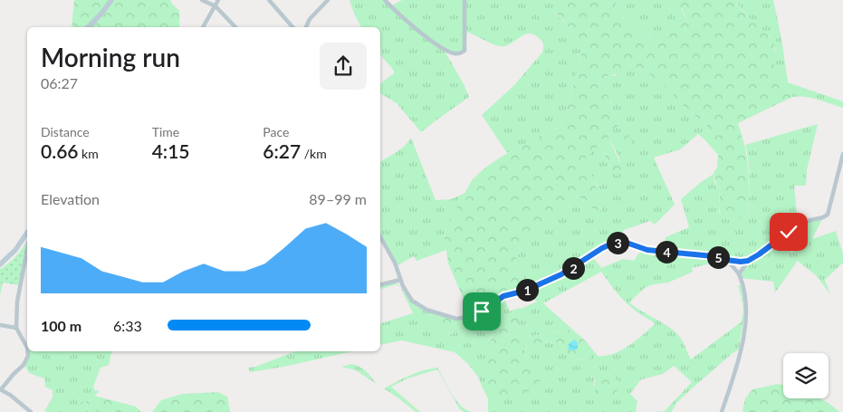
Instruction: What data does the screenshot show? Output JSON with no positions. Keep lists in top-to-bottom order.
{
  "page": {
    "heading": ["Morning run", "06:27"],
    "stats": [
      ["Distance", "0.66 km"],
      ["Time", "4:15"],
      ["Pace", "6:27 /km"]
    ],
    "chart": ["Elevation", "89–99 m"],
    "pins": [
      "3",
      "4",
      "5",
      "2",
      "1"
    ],
    "list": [
      {
        "name": "100 m",
        "note": "6:33"
      }
    ]
  }
}
